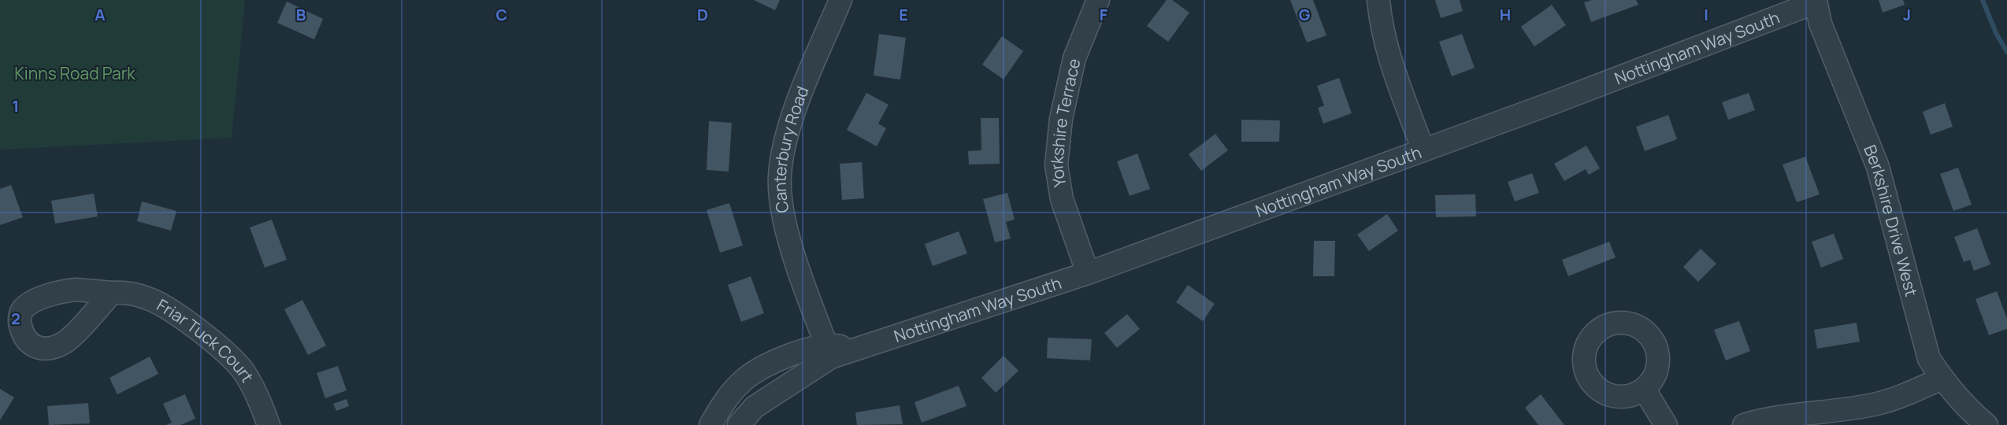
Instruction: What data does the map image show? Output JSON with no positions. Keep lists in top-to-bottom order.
{
  "streets": {
    "street": [
      "Nottingham Way South",
      "Yorkshire Terrace",
      "Canterbury Road",
      "Berkshire Drive West",
      "Friar Tuck Court"
    ]
  },
  "crossings": [
    ["Nottingham Way South", "Yorkshire Terrace"],
    ["Nottingham Way South", "Canterbury Road"],
    ["Nottingham Way South", "Berkshire Drive West"]
  ],
  "parks": ["Kinns Road Park"],
  "grid": {
    "columns": [
      "A",
      "B",
      "C",
      "D",
      "E",
      "F",
      "G",
      "H",
      "I",
      "J"
    ],
    "rows": ["1", "2"]
  }
}
